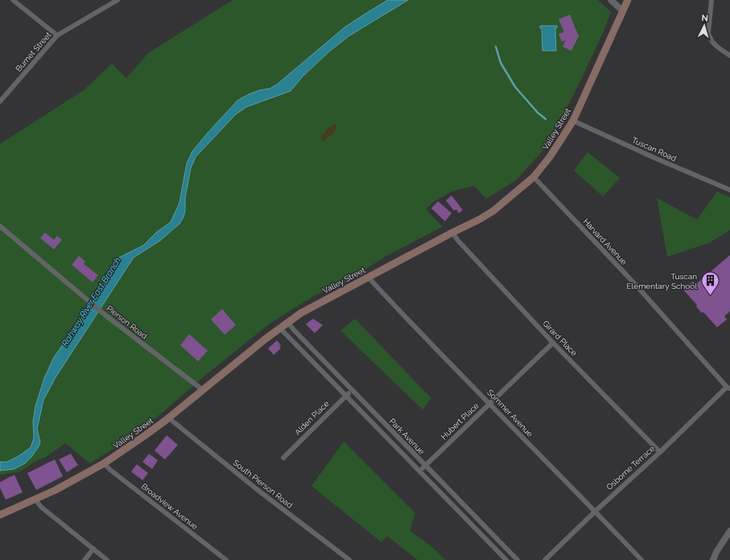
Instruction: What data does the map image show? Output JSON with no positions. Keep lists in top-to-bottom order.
{
  "streets": {
    "main road": ["Valley Street"],
    "street": [
      "Burnet Street",
      "Tuscan Road",
      "Harvard Avenue",
      "Pierson Road",
      "Girard Place",
      "Sommer Avenue",
      "Alden Place",
      "Hubert Place",
      "Park Avenue",
      "Osborne Terrace",
      "South Pierson Road",
      "Broadview Avenue"
    ]
  },
  "crossings": [
    ["Valley Street", "Tuscan Road"],
    ["Valley Street", "Harvard Avenue"],
    ["Valley Street", "Pierson Road"],
    ["Valley Street", "Girard Place"],
    ["Valley Street", "Sommer Avenue"],
    ["Valley Street", "Park Avenue"],
    ["Valley Street", "South Pierson Road"],
    ["Valley Street", "Broadview Avenue"],
    ["Harvard Avenue", "Osborne Terrace"],
    ["Girard Place", "Hubert Place"],
    ["Girard Place", "Osborne Terrace"],
    ["Sommer Avenue", "Hubert Place"],
    ["Sommer Avenue", "Osborne Terrace"],
    ["Alden Place", "Park Avenue"],
    ["Hubert Place", "Park Avenue"]
  ],
  "water": ["Rahway River East Branch"],
  "places": {
    "building": ["Tuscan Elementary School"]
  },
  "north": "top"
}
